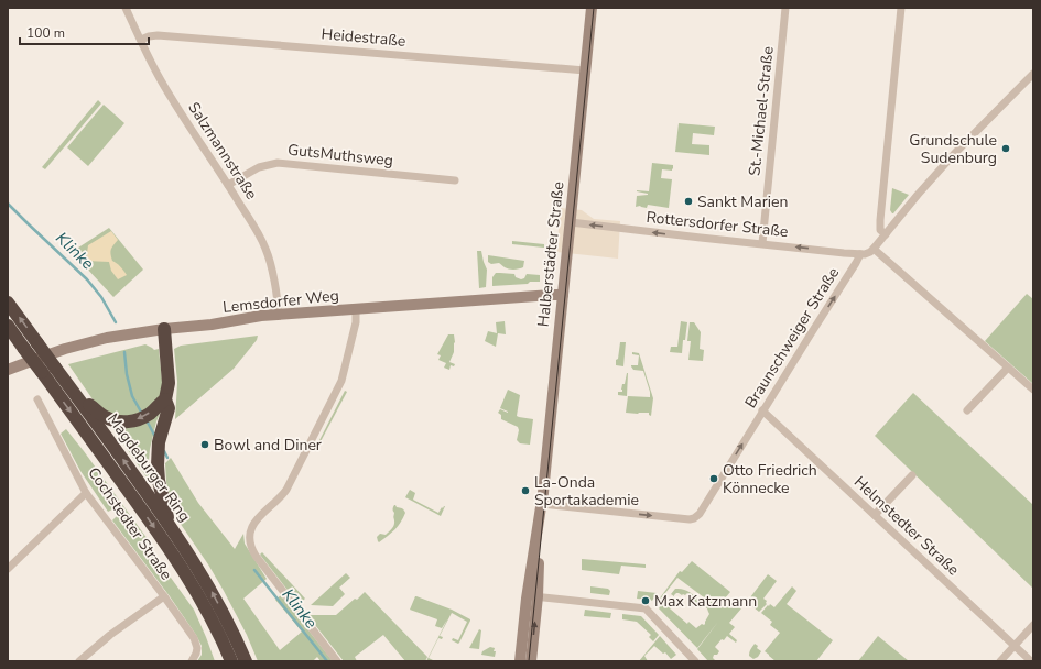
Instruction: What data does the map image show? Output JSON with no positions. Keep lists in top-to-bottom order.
{
  "streets": {
    "highway": ["Magdeburger Ring"],
    "street": [
      "Heidestraße",
      "St.-Michael-Straße",
      "Salzmannstraße",
      "GutsMuthsweg",
      "Rottersdorfer Straße",
      "Halberstädter Straße",
      "Lemsdorfer Weg",
      "Braunschweiger Straße",
      "Cochstedter Straße",
      "Helmstedter Straße"
    ]
  },
  "crossings": [
    ["Heidestraße", "Salzmannstraße"],
    ["Heidestraße", "Halberstädter Straße"],
    ["St.-Michael-Straße", "Rottersdorfer Straße"],
    ["Salzmannstraße", "GutsMuthsweg"],
    ["Salzmannstraße", "Lemsdorfer Weg"],
    ["Rottersdorfer Straße", "Halberstädter Straße"],
    ["Rottersdorfer Straße", "Braunschweiger Straße"],
    ["Halberstädter Straße", "Lemsdorfer Weg"],
    ["Halberstädter Straße", "Braunschweiger Straße"],
    ["Braunschweiger Straße", "Helmstedter Straße"]
  ],
  "one_way": ["Rottersdorfer Straße", "Braunschweiger Straße"],
  "water": ["Klinke"],
  "places": [
    "Grundschule Sudenburg",
    "Sankt Marien",
    "Bowl and Diner",
    "Otto Friedrich Könnecke",
    "La-Onda Sportakademie",
    "Max Katzmann"
  ],
  "scale_bar": "100 m"
}
